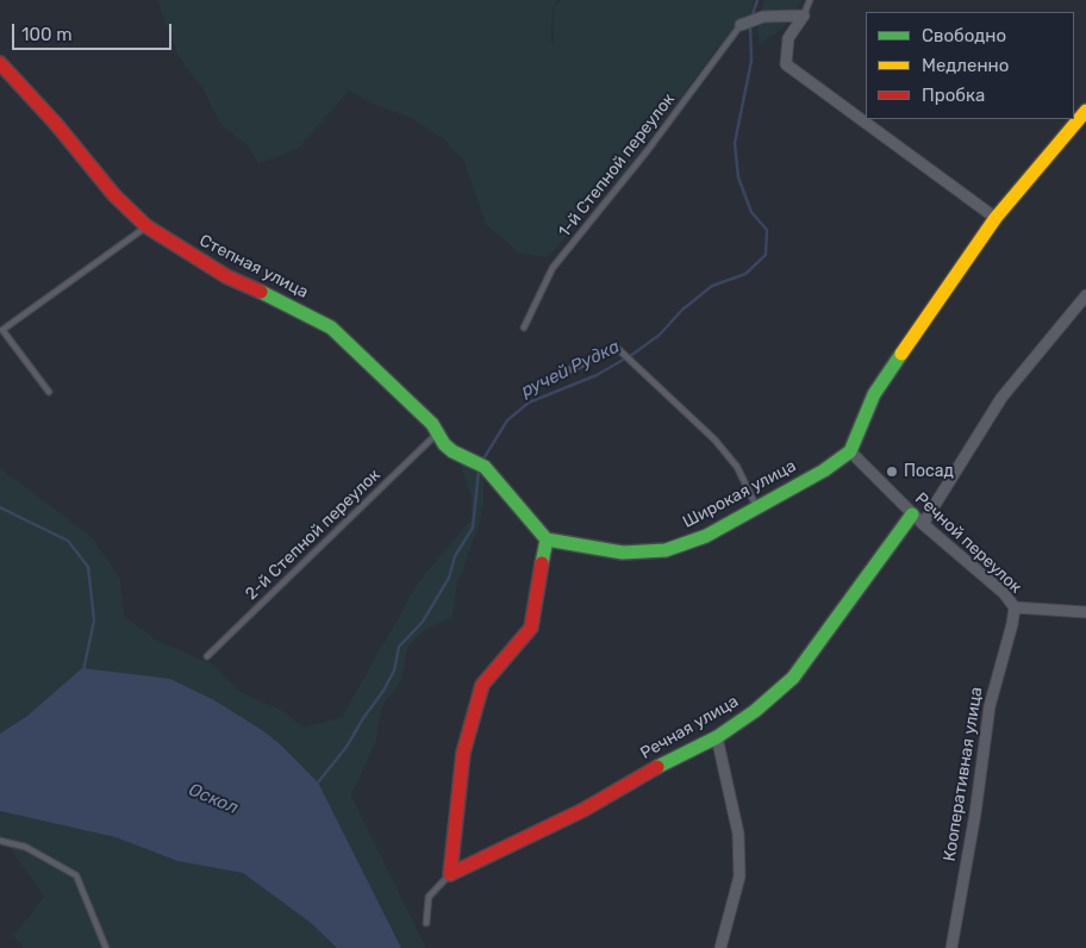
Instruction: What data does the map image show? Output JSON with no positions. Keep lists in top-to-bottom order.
{
  "streets": {
    "street": [
      "Степная улица",
      "Широкая улица",
      "Речной переулок",
      "Речная улица",
      "Кооперативная улица"
    ],
    "lane": ["1-й Степной переулок", "2-й Степной переулок"]
  },
  "crossings": [
    ["Степная улица", "Широкая улица"],
    ["Степная улица", "2-й Степной переулок"],
    ["Широкая улица", "Речной переулок"],
    ["Речной переулок", "Речная улица"],
    ["Речной переулок", "Кооперативная улица"]
  ],
  "water": ["ручей Рудка", "Оскол"],
  "places": ["Посад"],
  "legend": ["Свободно", "Медленно", "Пробка"],
  "scale_bar": "100 m"
}
